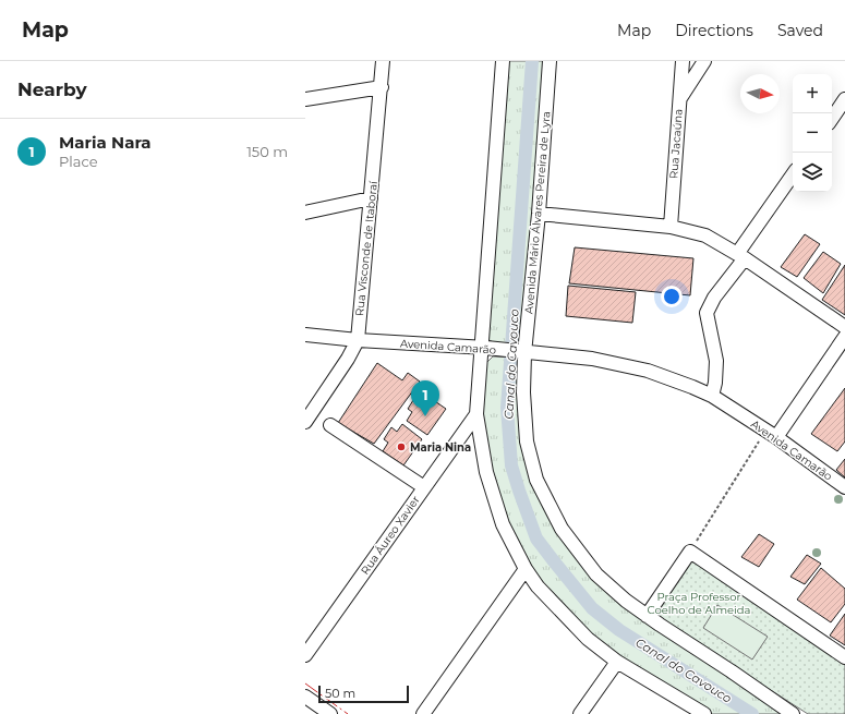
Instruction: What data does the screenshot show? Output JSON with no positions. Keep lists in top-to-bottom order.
{
  "streets": {
    "street": [
      "Rua Jacaúna",
      "Avenida Mário Álvares Pereira de Lyra",
      "Rua Visconde de Itaboraí",
      "Avenida Camarão",
      "Rua Áureo Xavier"
    ]
  },
  "crossings": [
    ["Avenida Mário Álvares Pereira de Lyra", "Avenida Camarão"],
    ["Rua Visconde de Itaboraí", "Avenida Camarão"]
  ],
  "water": ["Canal do Cavouco"],
  "parks": ["Praça Professor Coelho de Almeida"],
  "places": ["Maria Nina"],
  "scale_bar": "50 m",
  "north": "right",
  "page": {
    "header": "Map",
    "nav": ["Map", "Directions", "Saved"],
    "heading": "Nearby",
    "map_buttons": ["+", "−"],
    "list": [
      {
        "mark": "1",
        "name": "Maria Nara",
        "note": "Place",
        "value": "150 m"
      }
    ],
    "pins": "1",
    "scale": "50 m"
  }
}
